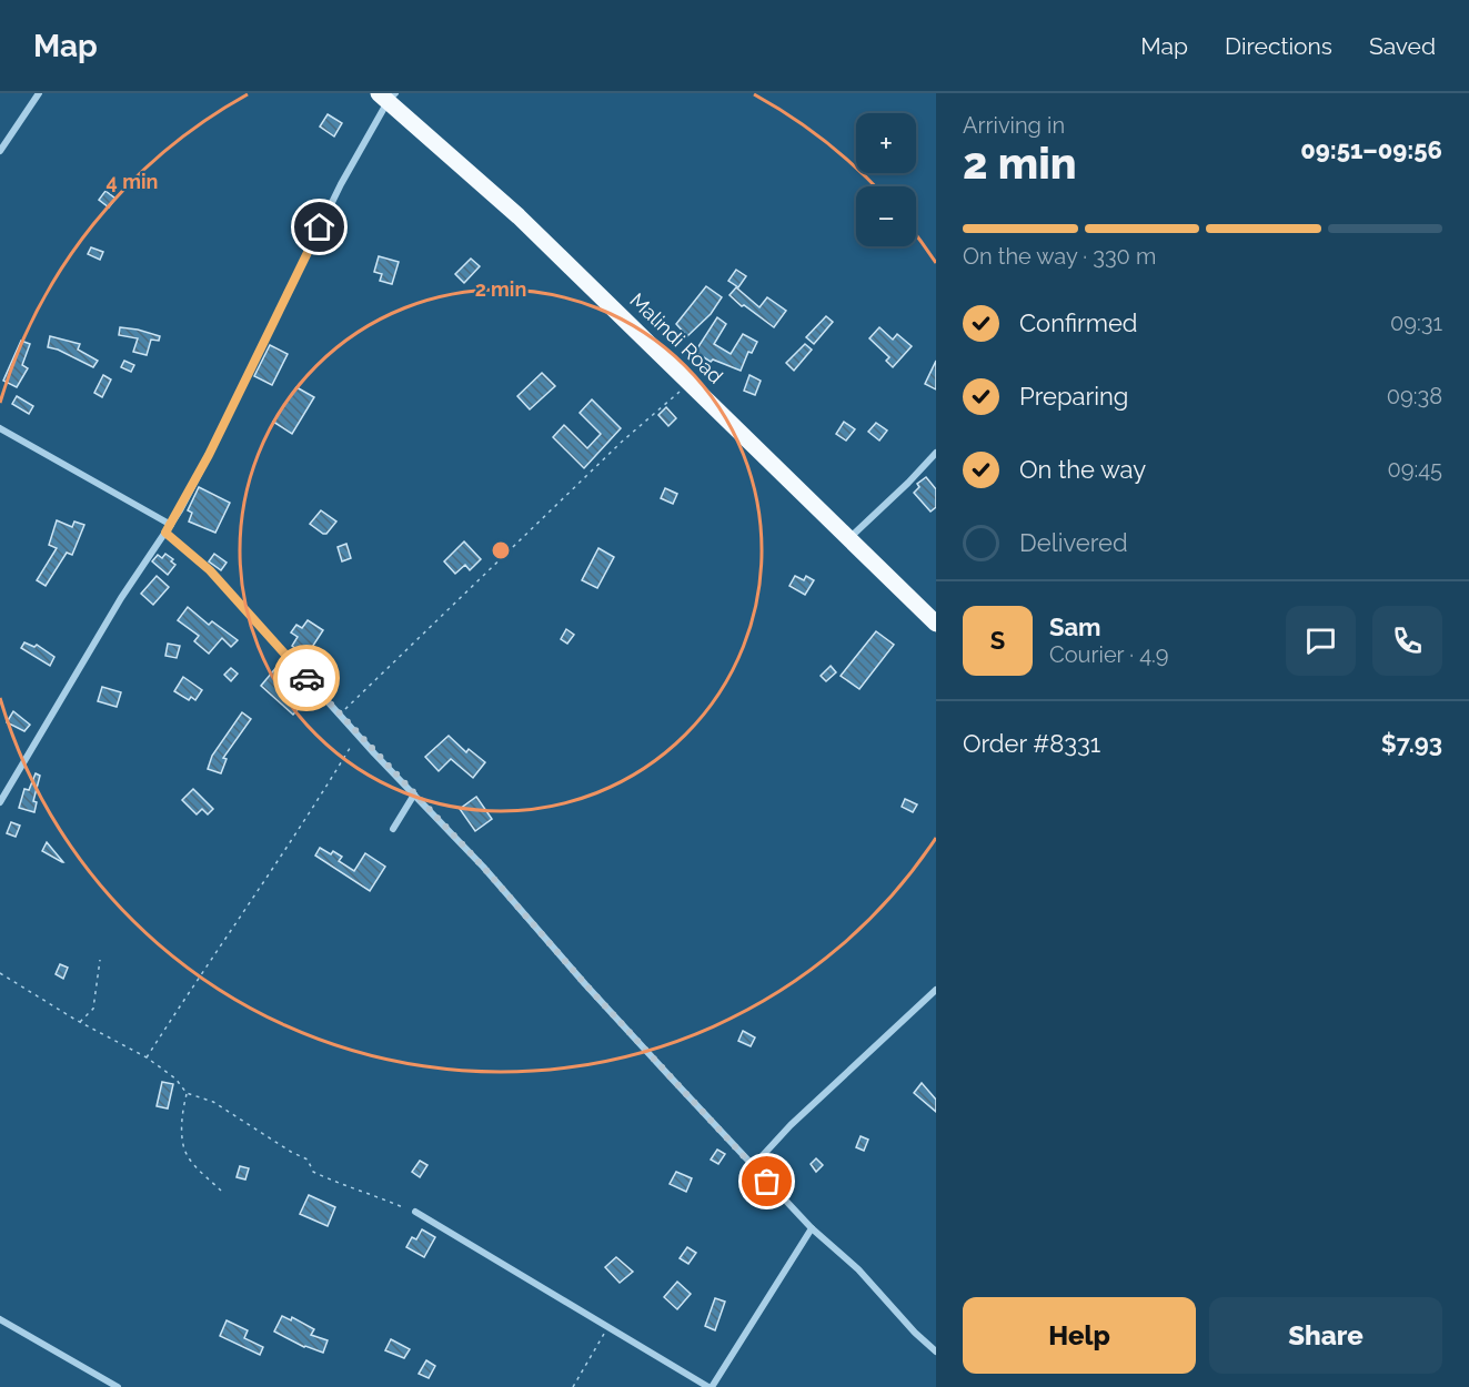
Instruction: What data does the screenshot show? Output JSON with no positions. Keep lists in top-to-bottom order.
{
  "streets": {
    "highway": ["Malindi Road"]
  },
  "page": {
    "header": "Map",
    "nav": ["Map", "Directions", "Saved"],
    "heading": ["2 min", "Arriving in", "09:51–09:56"],
    "panel": [
      "Sam",
      "Courier · 4.9",
      "Order #8331",
      "$7.93"
    ],
    "map_buttons": ["+", "−"],
    "bar": "On the way · 330 m",
    "list": [
      ["Confirmed", "09:31"],
      ["Preparing", "09:38"],
      ["On the way", "09:45"],
      "Delivered"
    ],
    "round": "S",
    "buttons": ["Help", "Share"]
  },
  "rings": ["4 min", "2 min"]
}
